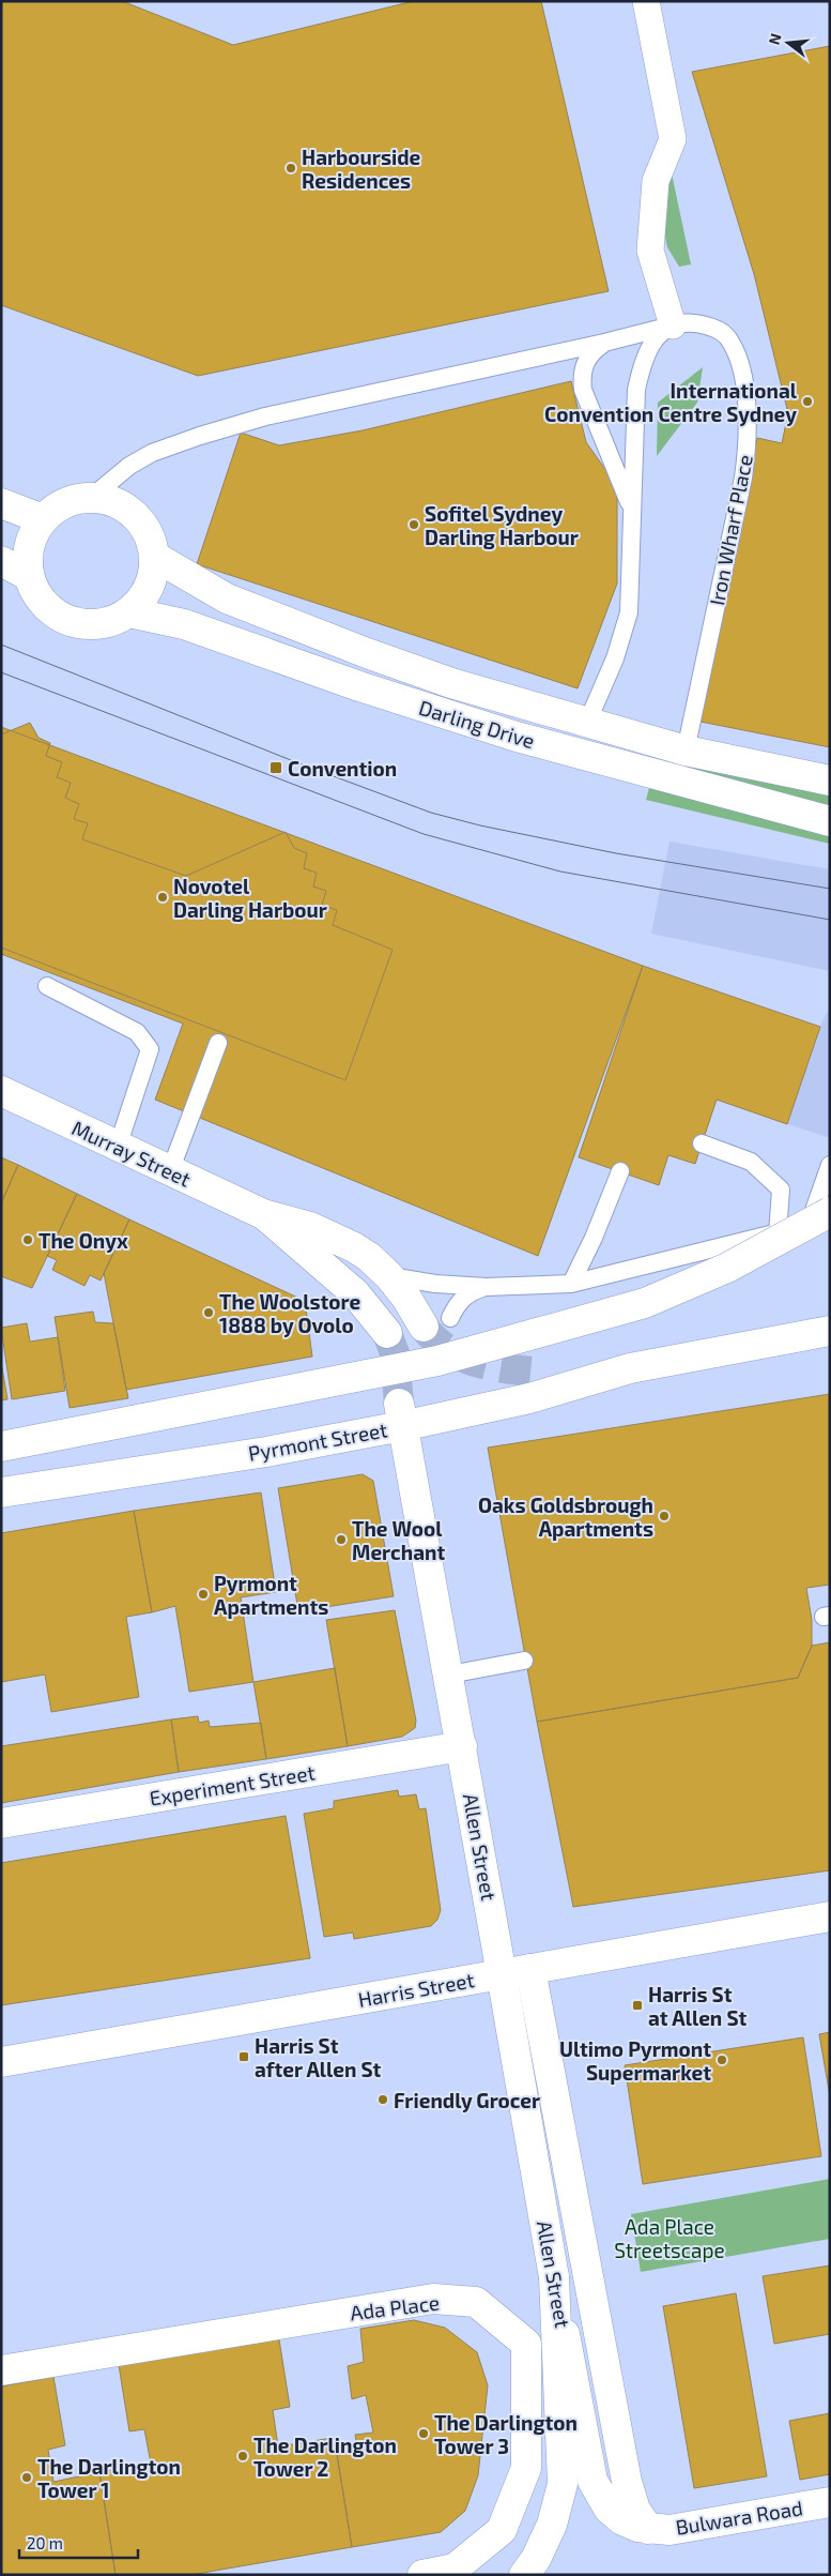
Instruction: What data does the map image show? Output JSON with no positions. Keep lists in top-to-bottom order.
{
  "streets": {
    "main road": [
      "Darling Drive",
      "Murray Street",
      "Pyrmont Street",
      "Experiment Street",
      "Allen Street",
      "Harris Street",
      "Ada Place",
      "Bulwara Road"
    ],
    "lane": ["Iron Wharf Place"]
  },
  "crossings": [
    ["Iron Wharf Place", "Darling Drive"],
    ["Pyrmont Street", "Allen Street"],
    ["Experiment Street", "Allen Street"],
    ["Allen Street", "Harris Street"],
    ["Allen Street", "Bulwara Road"]
  ],
  "parks": ["Ada Place Streetscape"],
  "places": {
    "other": [
      "Harbourside Residences",
      "International Convention Centre Sydney",
      "Sofitel Sydney Darling Harbour",
      "Novotel Darling Harbour",
      "The Onyx",
      "The Woolstore 1888 by Ovolo",
      "Oaks Goldsbrough Apartments",
      "The Wool Merchant",
      "Pyrmont Apartments",
      "Ultimo Pyrmont Supermarket",
      "Friendly Grocer",
      "The Darlington Tower 3",
      "The Darlington Tower 2",
      "The Darlington Tower 1"
    ],
    "transit": ["Convention", "Harris St at Allen St", "Harris St after Allen St"]
  },
  "scale_bar": "20 m",
  "north": "left"
}
